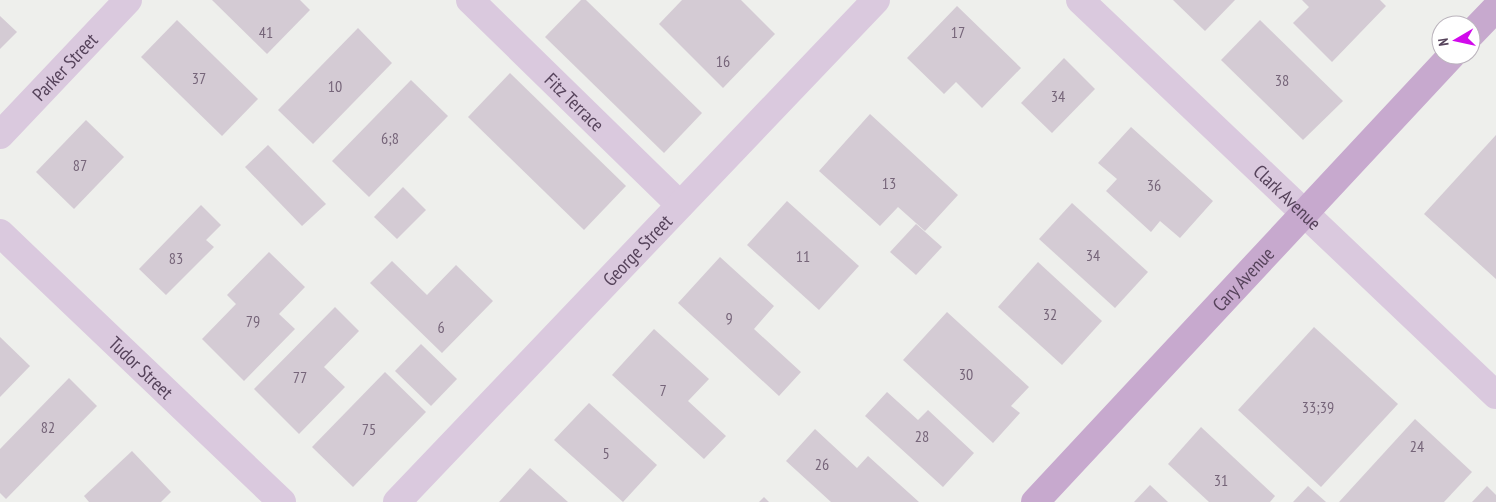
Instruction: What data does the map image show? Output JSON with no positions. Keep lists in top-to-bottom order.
{
  "streets": {
    "main road": ["Cary Avenue"],
    "street": [
      "Parker Street",
      "Fitz Terrace",
      "Clark Avenue",
      "George Street",
      "Tudor Street"
    ]
  },
  "crossings": [
    ["Fitz Terrace", "George Street"],
    ["Clark Avenue", "Cary Avenue"]
  ],
  "house_numbers": [
    "41",
    "17",
    "16",
    "37",
    "38",
    "10",
    "34",
    "6;8",
    "87",
    "13",
    "36",
    "34",
    "11",
    "83",
    "32",
    "9",
    "79",
    "6",
    "30",
    "77",
    "7",
    "33;39",
    "82",
    "75",
    "28",
    "24",
    "5",
    "26",
    "31"
  ],
  "north": "left"
}
